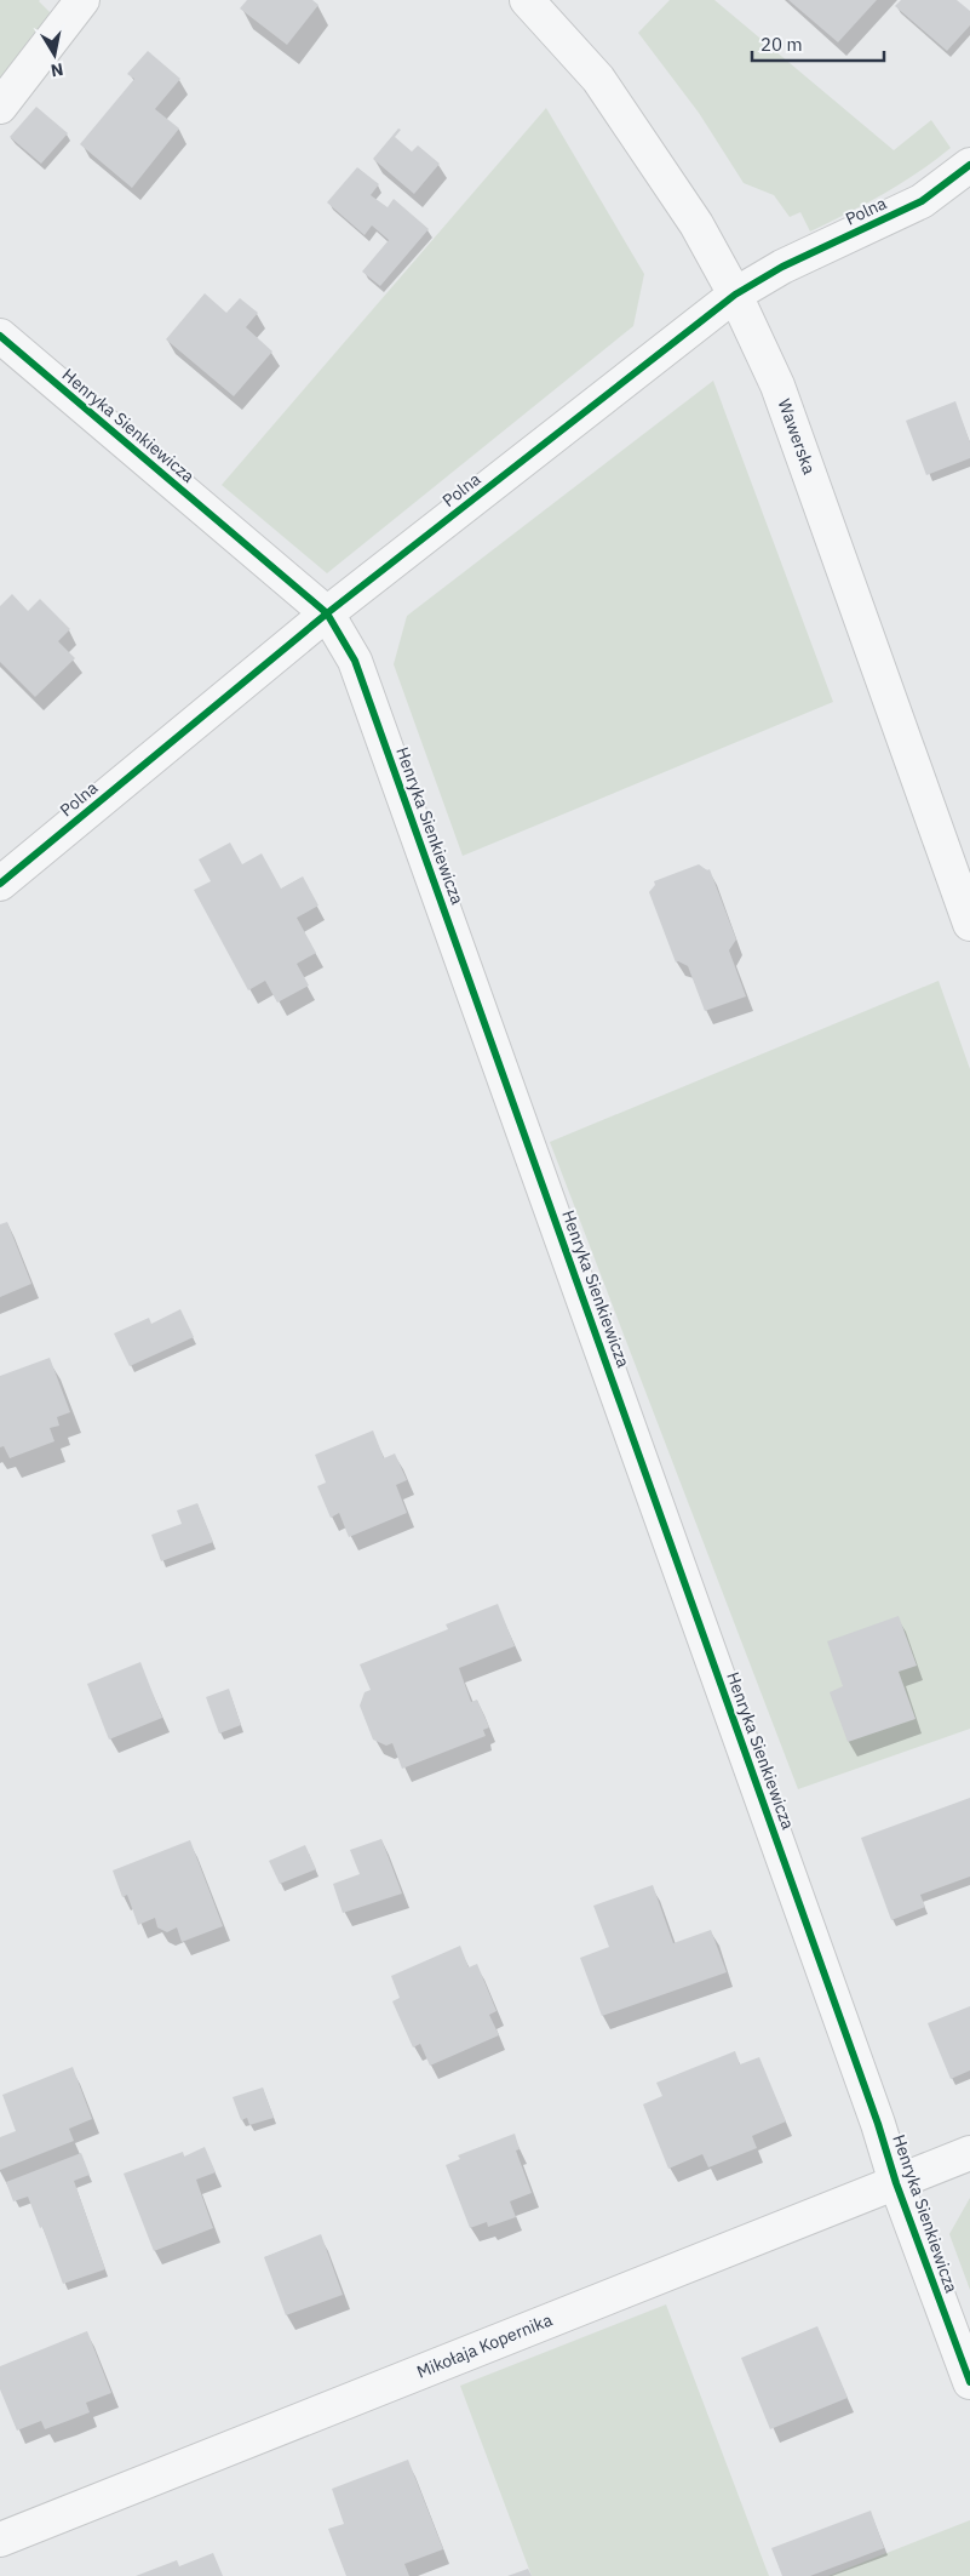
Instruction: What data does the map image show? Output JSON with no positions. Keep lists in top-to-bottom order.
{
  "streets": {
    "street": [
      "Polna",
      "Henryka Sienkiewicza",
      "Wawerska",
      "Mikołaja Kopernika"
    ]
  },
  "crossings": [
    ["Polna", "Henryka Sienkiewicza"],
    ["Polna", "Wawerska"],
    ["Henryka Sienkiewicza", "Mikołaja Kopernika"]
  ],
  "scale_bar": "20 m",
  "north": "bottom"
}
